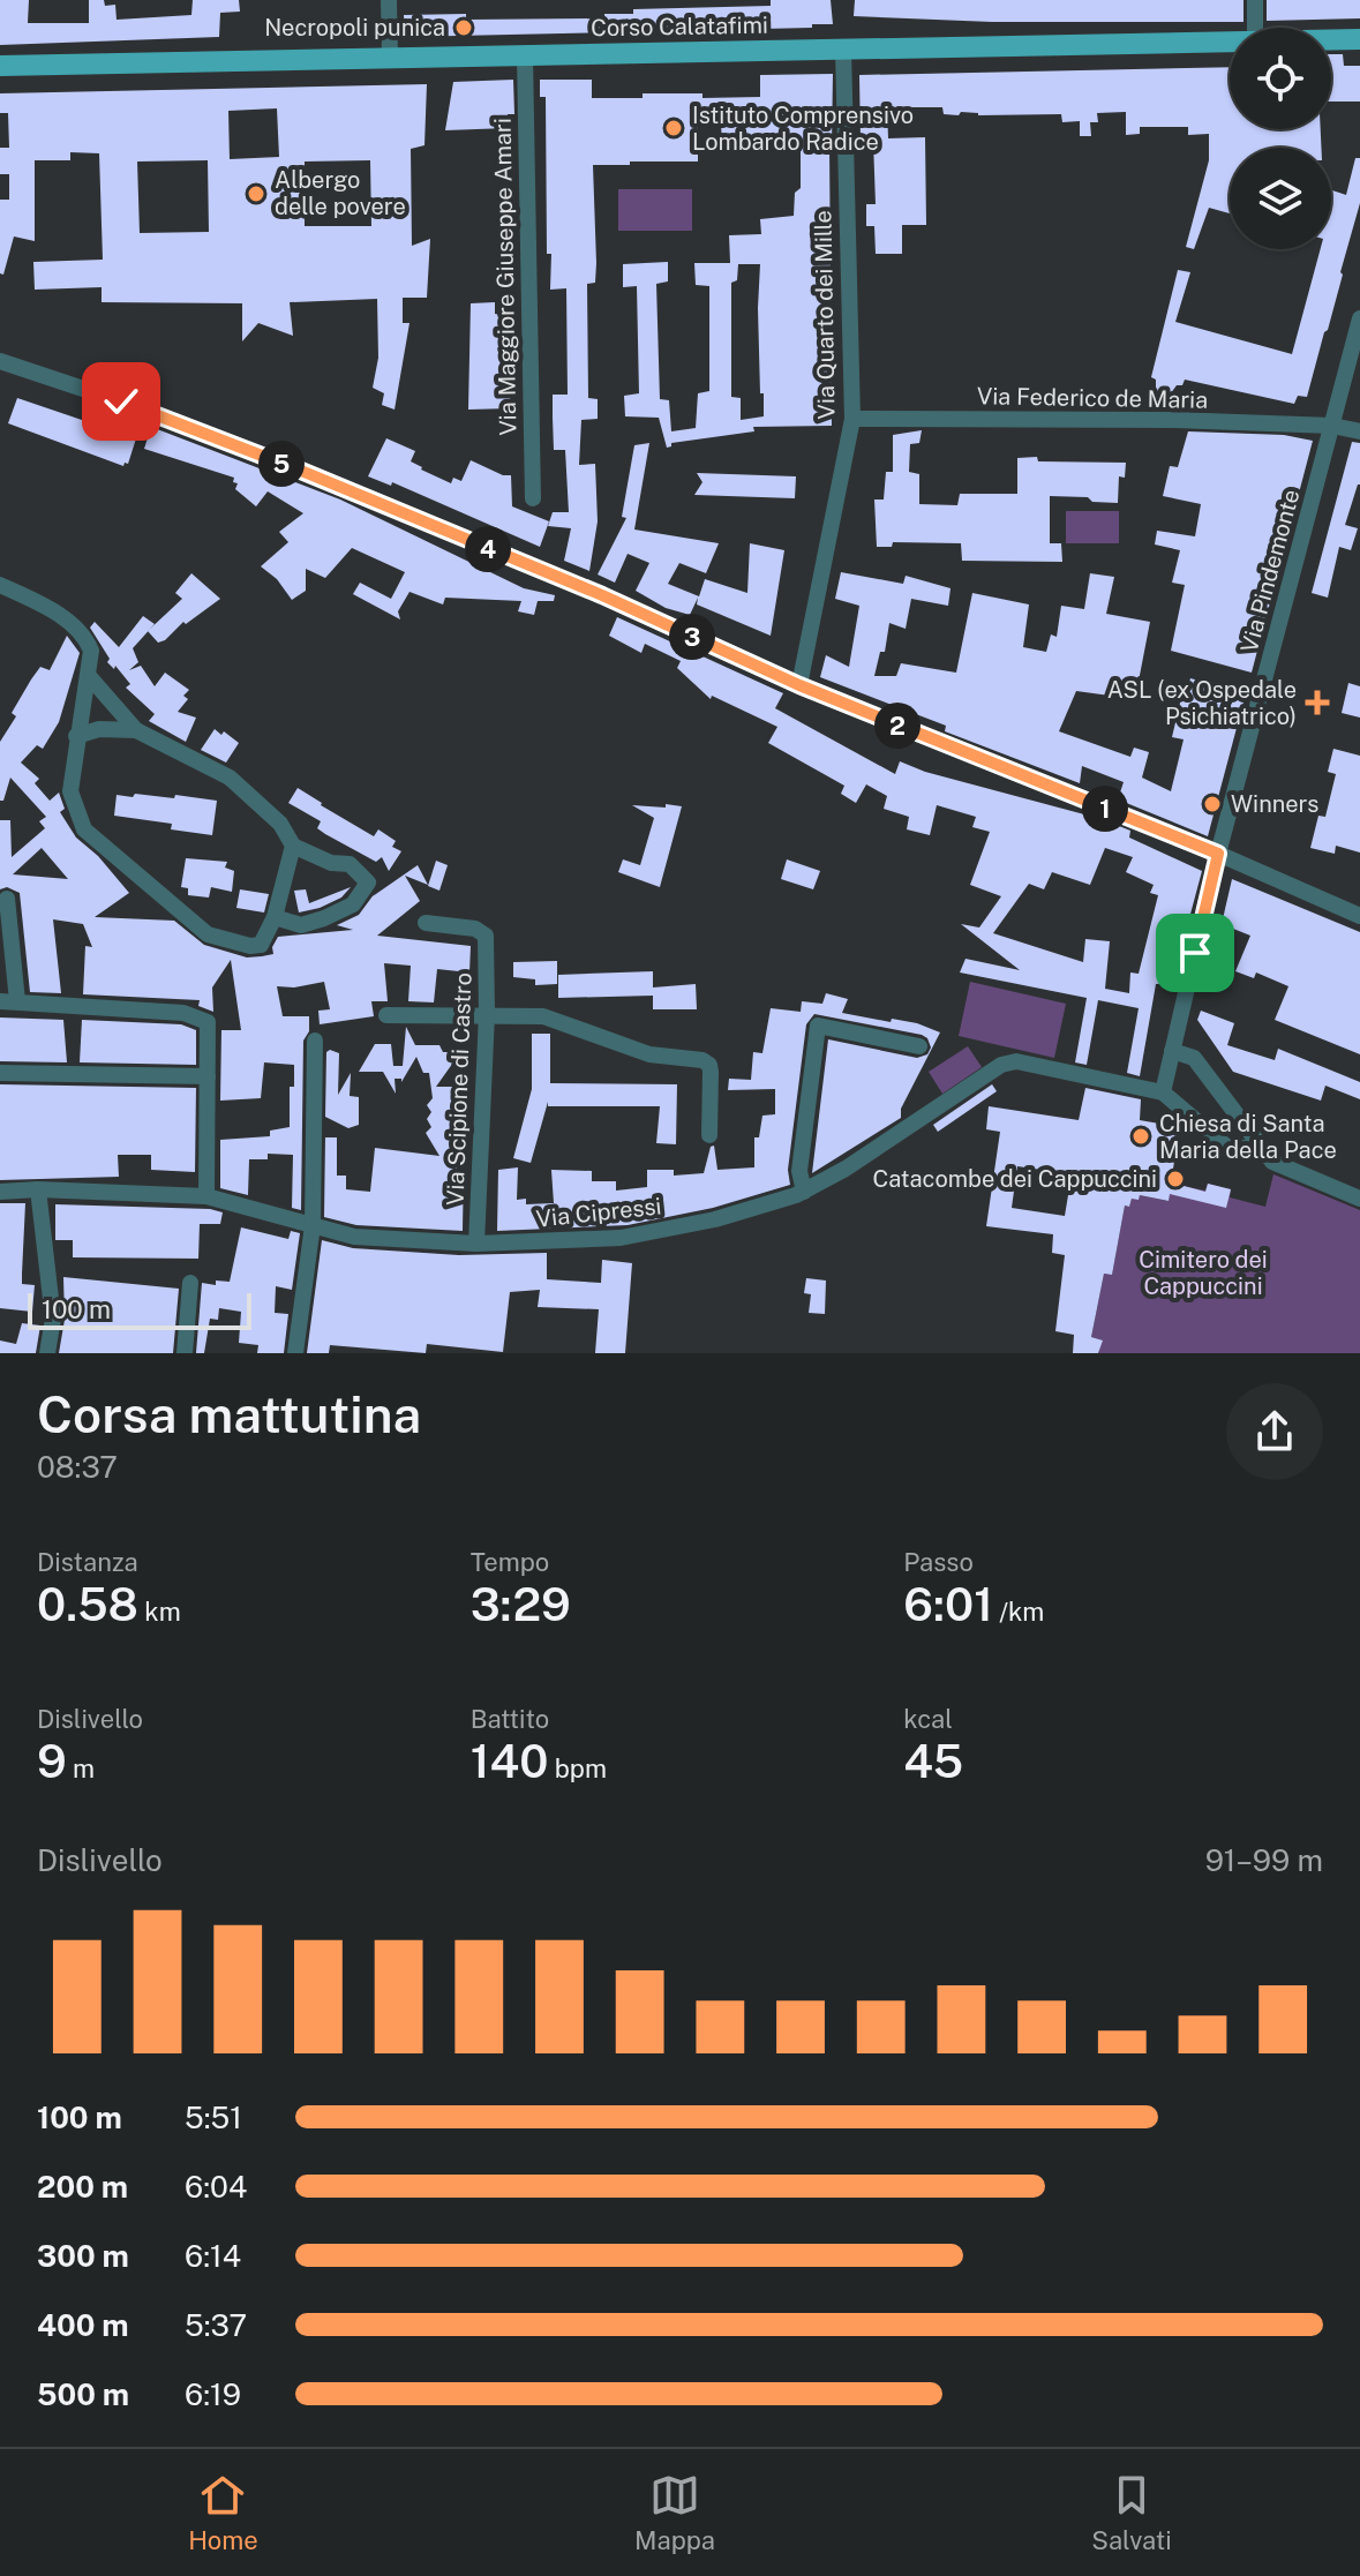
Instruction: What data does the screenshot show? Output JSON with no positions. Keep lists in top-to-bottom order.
{
  "streets": {
    "main road": ["Corso Calatafimi"],
    "street": [
      "Via Maggiore Giuseppe Amari",
      "Via Quarto dei Mille",
      "Via Federico de Maria",
      "Via Pindemonte",
      "Via Scipione di Castro",
      "Via Cipressi"
    ]
  },
  "crossings": [
    ["Corso Calatafimi", "Via Maggiore Giuseppe Amari"],
    ["Corso Calatafimi", "Via Quarto dei Mille"],
    ["Via Quarto dei Mille", "Via Federico de Maria"],
    ["Via Federico de Maria", "Via Pindemonte"],
    ["Via Pindemonte", "Via Cipressi"],
    ["Via Scipione di Castro", "Via Cipressi"]
  ],
  "parks": ["Cimitero dei Cappuccini"],
  "places": {
    "other": [
      "Necropoli punica",
      "Istituto Comprensivo Lombardo Radice",
      "Albergo delle povere",
      "Winners",
      "Chiesa di Santa Maria della Pace",
      "Catacombe dei Cappuccini"
    ],
    "health": ["ASL (ex Ospedale Psichiatrico)"]
  },
  "scale_bar": "100 m",
  "page": {
    "pins": [
      "5",
      "4",
      "3",
      "2",
      "1"
    ],
    "scale": "100 m",
    "heading": ["Corsa mattutina", "08:37"],
    "stats": [
      ["Distanza", "0.58 km"],
      ["Tempo", "3:29"],
      ["Passo", "6:01 /km"],
      ["Dislivello", "9 m"],
      ["Battito", "140 bpm"],
      ["kcal", "45"]
    ],
    "chart": ["Dislivello", "91–99 m"],
    "list": [
      {
        "name": "100 m",
        "note": "5:51"
      },
      {
        "name": "200 m",
        "note": "6:04"
      },
      {
        "name": "300 m",
        "note": "6:14"
      },
      {
        "name": "400 m",
        "note": "5:37"
      },
      {
        "name": "500 m",
        "note": "6:19"
      }
    ],
    "tabs": ["Home", "Mappa", "Salvati"]
  }
}
